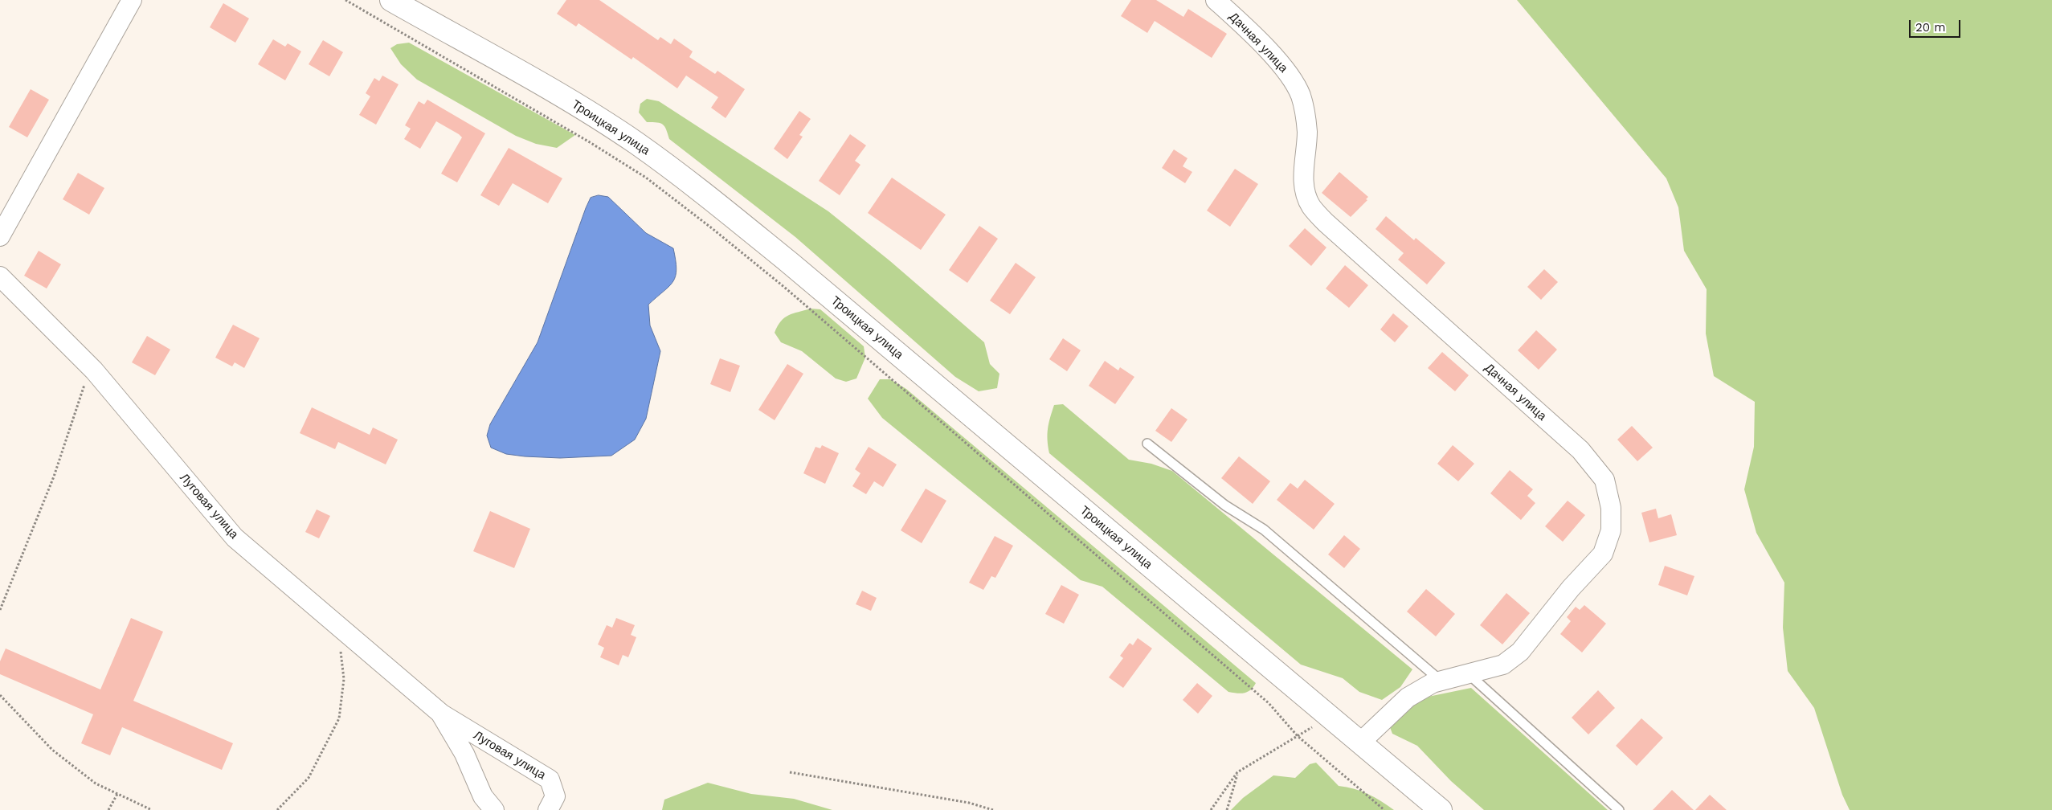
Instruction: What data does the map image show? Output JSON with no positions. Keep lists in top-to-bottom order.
{
  "streets": {
    "main road": ["Троицкая улица"],
    "street": ["Дачная улица", "Луговая улица"]
  },
  "crossings": [
    ["Дачная улица", "Троицкая улица"]
  ],
  "scale_bar": "20 m"
}
